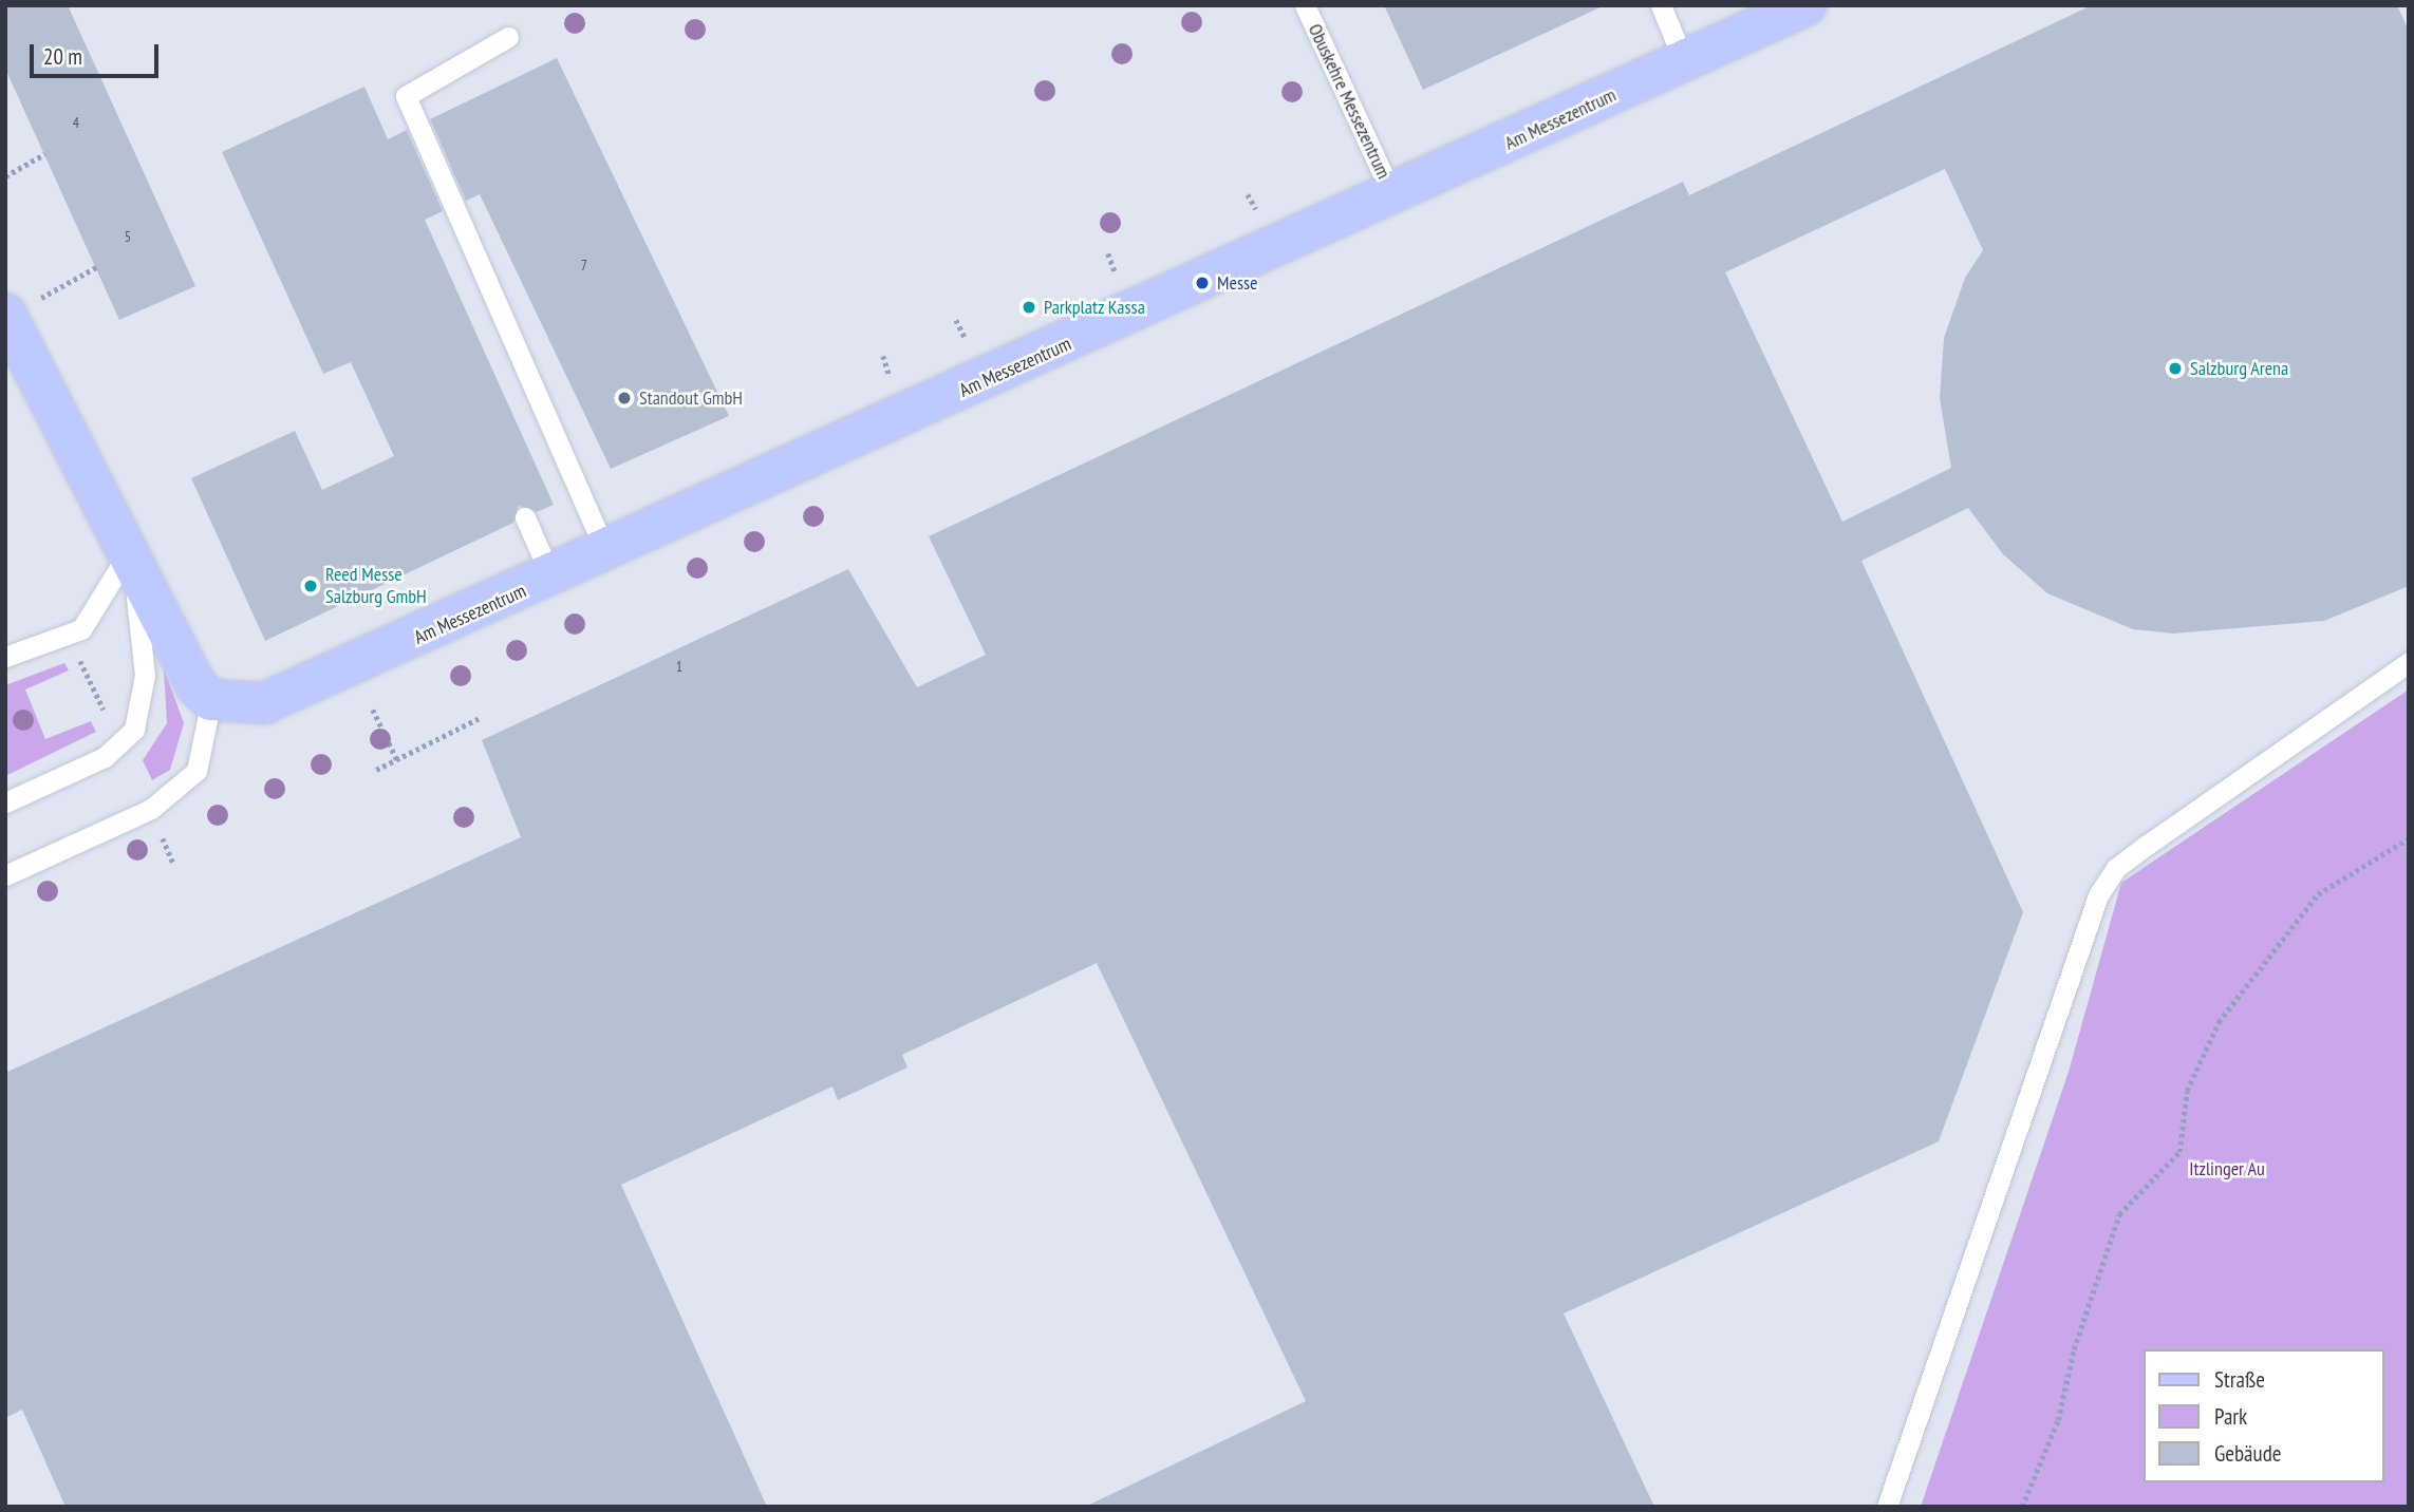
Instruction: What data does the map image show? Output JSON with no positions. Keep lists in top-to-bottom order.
{
  "streets": {
    "street": ["Am Messezentrum"],
    "lane": ["Obuskehre Messezentrum"]
  },
  "crossings": [
    ["Obuskehre Messezentrum", "Am Messezentrum"]
  ],
  "parks": ["Itzlinger Au"],
  "places": [
    "Messe",
    "Parkplatz Kassa",
    "Salzburg Arena",
    "Standout GmbH",
    "Reed Messe Salzburg GmbH"
  ],
  "house_numbers": [
    "4",
    "5",
    "7",
    "1"
  ],
  "legend": ["Straße", "Park", "Gebäude"],
  "scale_bar": "20 m"
}
